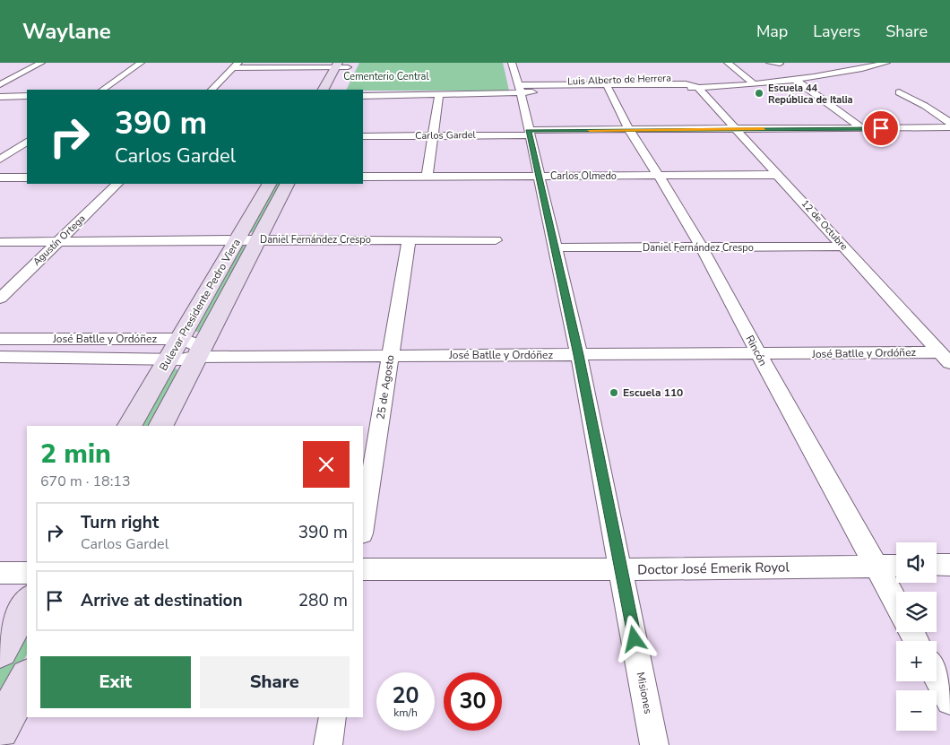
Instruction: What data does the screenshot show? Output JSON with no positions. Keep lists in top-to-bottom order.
{
  "streets": {
    "street": [
      "Luis Alberto de Herrera",
      "Carlos Gardel",
      "Carlos Olmedo",
      "12 de Octubre",
      "Daniel Fernández Crespo",
      "Agustín Ortega",
      "Bulevar Presidente Pedro Viera",
      "José Batlle y Ordóñez",
      "Rincón",
      "25 de Agosto",
      "Doctor José Emerik Royol",
      "Misiones"
    ]
  },
  "crossings": [
    ["Luis Alberto de Herrera", "12 de Octubre"],
    ["Luis Alberto de Herrera", "Rincón"],
    ["Luis Alberto de Herrera", "Misiones"],
    ["Carlos Gardel", "12 de Octubre"],
    ["Carlos Gardel", "Rincón"],
    ["Carlos Gardel", "Misiones"],
    ["Carlos Olmedo", "12 de Octubre"],
    ["Carlos Olmedo", "Rincón"],
    ["Carlos Olmedo", "Misiones"],
    ["12 de Octubre", "Daniel Fernández Crespo"],
    ["12 de Octubre", "José Batlle y Ordóñez"],
    ["Daniel Fernández Crespo", "Agustín Ortega"],
    ["Daniel Fernández Crespo", "Bulevar Presidente Pedro Viera"],
    ["Daniel Fernández Crespo", "Rincón"],
    ["Daniel Fernández Crespo", "25 de Agosto"],
    ["Daniel Fernández Crespo", "Misiones"],
    ["Bulevar Presidente Pedro Viera", "José Batlle y Ordóñez"],
    ["José Batlle y Ordóñez", "Rincón"],
    ["José Batlle y Ordóñez", "25 de Agosto"],
    ["José Batlle y Ordóñez", "Misiones"],
    ["Rincón", "Doctor José Emerik Royol"],
    ["Doctor José Emerik Royol", "Misiones"]
  ],
  "parks": ["Cementerio Central"],
  "places": ["Escuela 44 República de Italia", "Escuela 110"],
  "page": {
    "header": "Waylane",
    "nav": ["Map", "Layers", "Share"],
    "turn": ["390 m", "Carlos Gardel"],
    "heading": ["2 min", "670 m · 18:13"],
    "list": [
      {
        "name": "Turn right",
        "note": "Carlos Gardel",
        "value": "390 m"
      },
      {
        "name": "Arrive at destination",
        "value": "280 m"
      }
    ],
    "map_buttons": ["+", "−"],
    "buttons": ["Exit", "Share"],
    "speed": "20 km/h",
    "limit": "30"
  }
}
